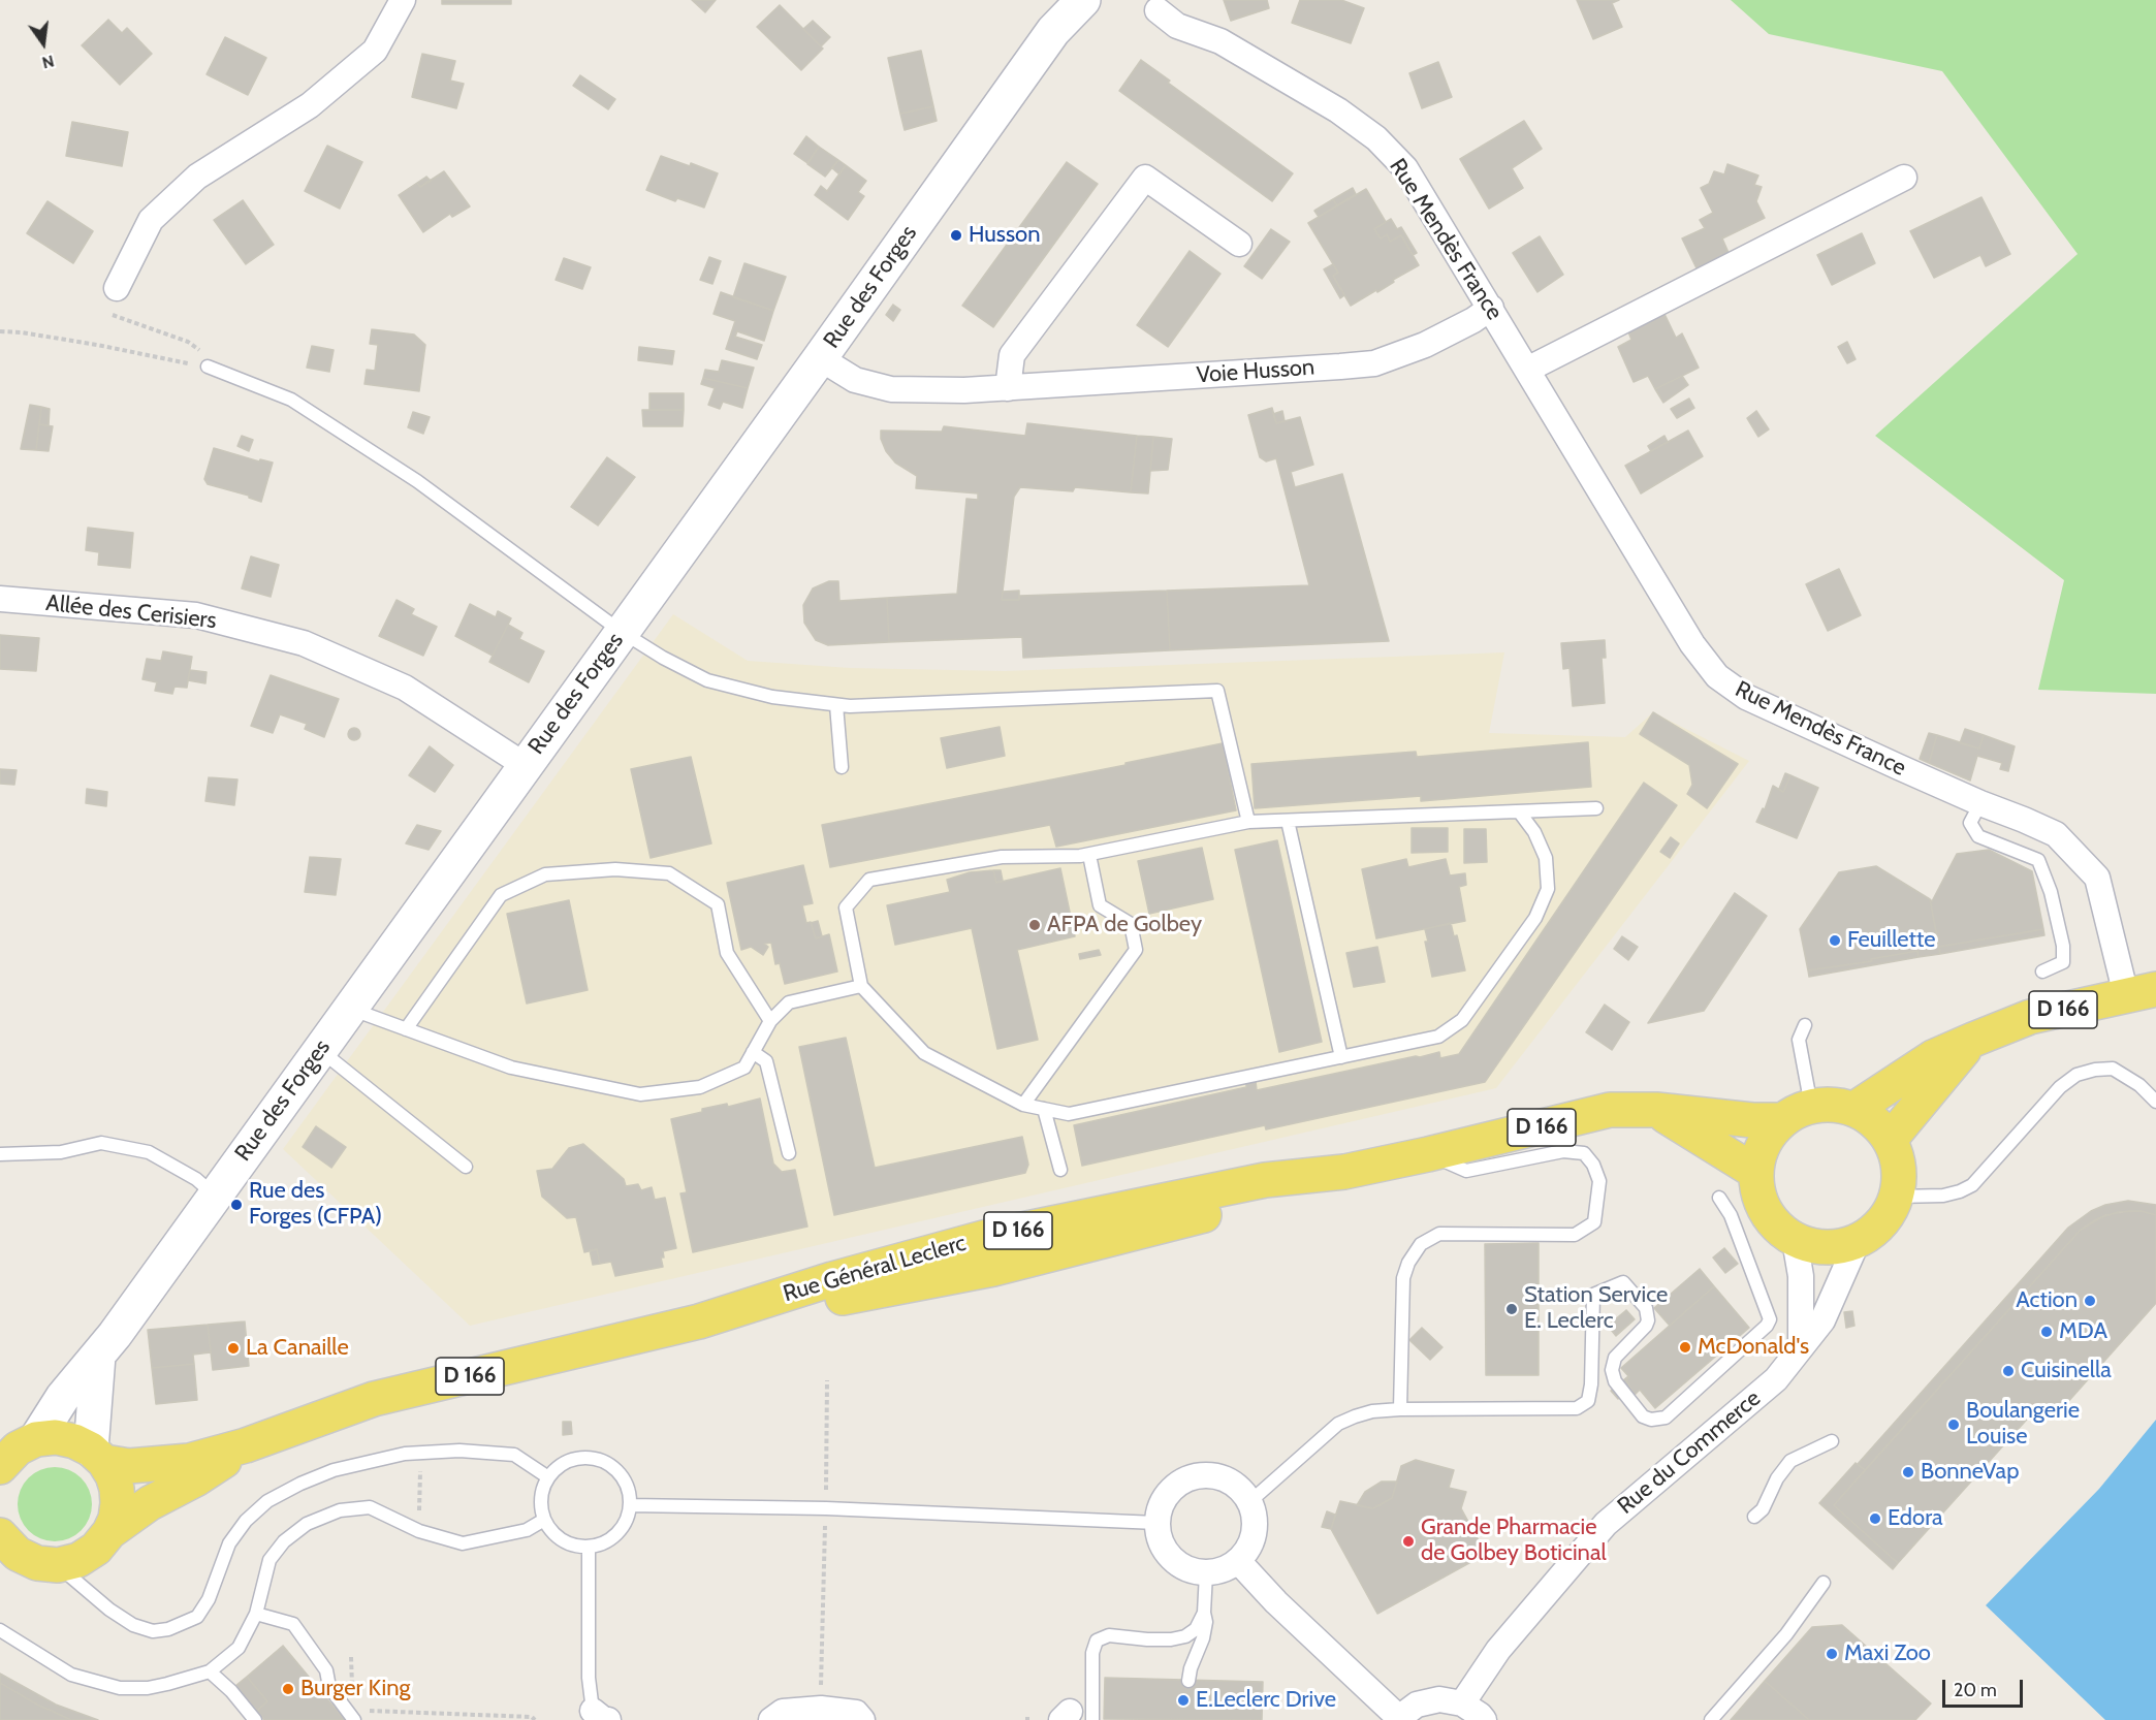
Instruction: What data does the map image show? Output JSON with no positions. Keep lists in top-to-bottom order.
{
  "streets": {
    "main road": ["Rue des Forges", "D 166", "Rue Général Leclerc"],
    "street": [
      "Rue Mendès France",
      "Voie Husson",
      "Allée des Cerisiers",
      "Rue du Commerce"
    ]
  },
  "crossings": [
    ["Rue Mendès France", "Voie Husson"],
    ["Rue Mendès France", "D 166"],
    ["Rue des Forges", "Voie Husson"],
    ["Rue des Forges", "Allée des Cerisiers"],
    ["Rue des Forges", "Rue Général Leclerc"],
    ["D 166", "Rue Général Leclerc"],
    ["D 166", "Rue du Commerce"],
    ["Rue Général Leclerc", "Rue du Commerce"]
  ],
  "places": [
    "Husson",
    "AFPA de Golbey",
    "Feuillette",
    "Rue des Forges (CFPA)",
    "Action",
    "Station Service E. Leclerc",
    "MDA",
    "McDonald's",
    "La Canaille",
    "Cuisinella",
    "Boulangerie Louise",
    "BonneVap",
    "Edora",
    "Grande Pharmacie de Golbey Boticinal",
    "Maxi Zoo",
    "Burger King",
    "E.Leclerc Drive"
  ],
  "scale_bar": "20 m",
  "north": "bottom"
}
